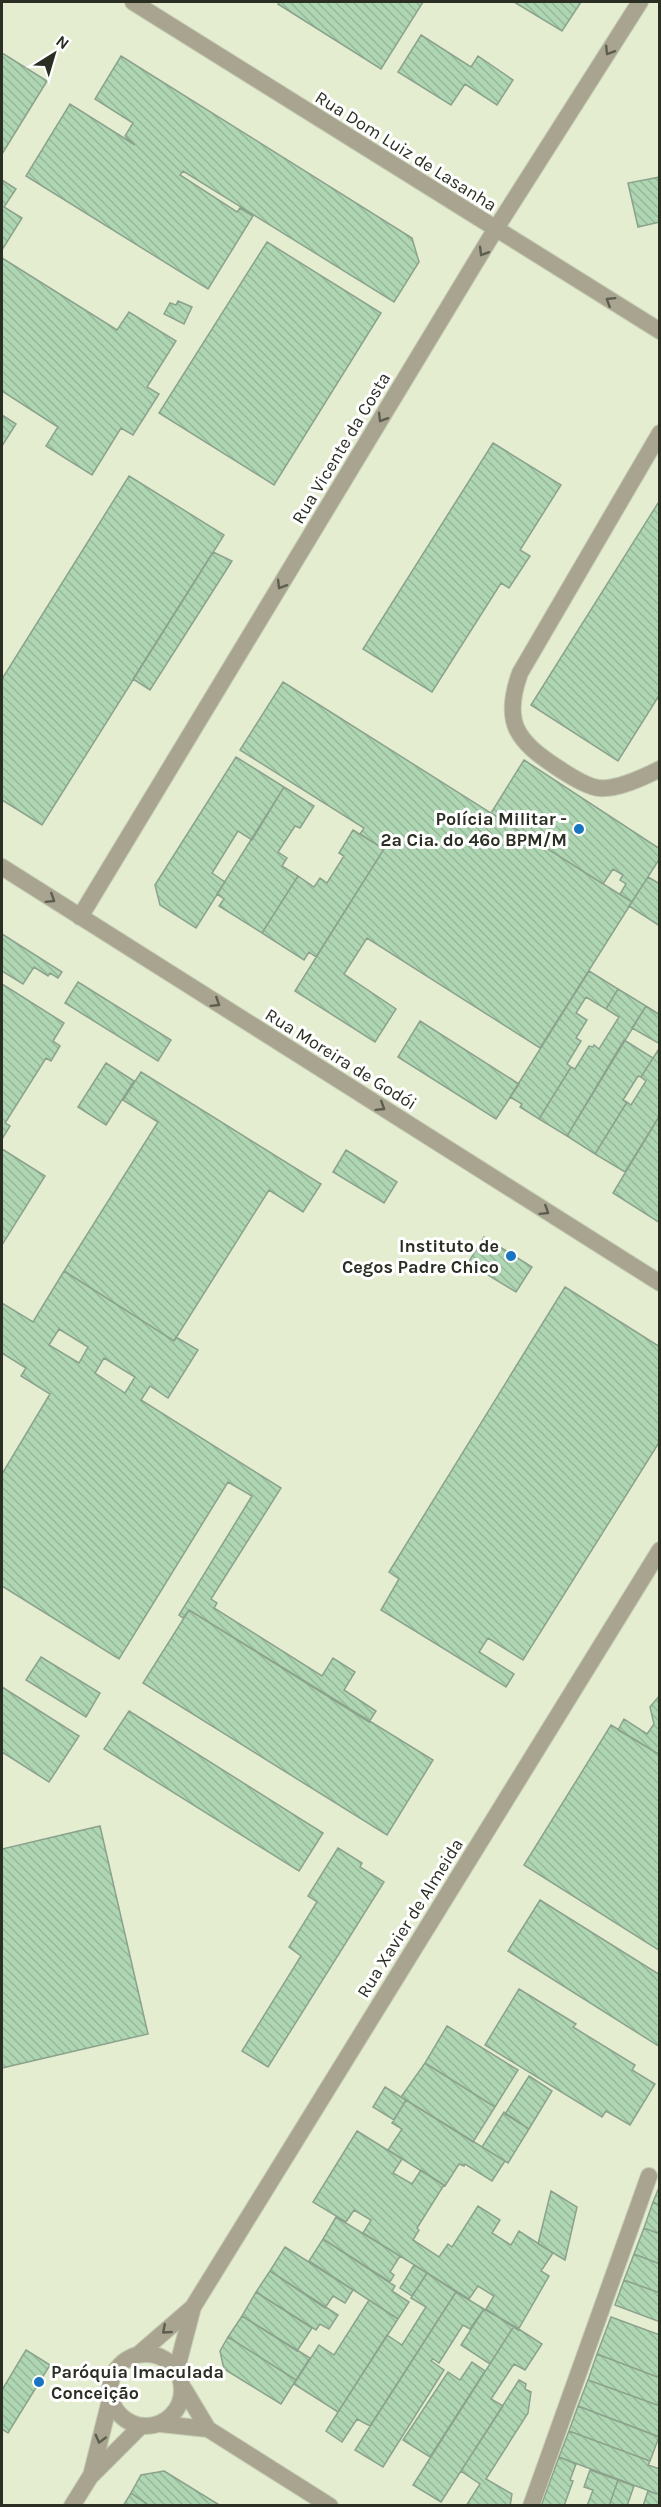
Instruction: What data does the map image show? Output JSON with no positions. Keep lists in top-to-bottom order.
{
  "streets": {
    "street": [
      "Rua Dom Luiz de Lasanha",
      "Rua Vicente da Costa",
      "Rua Moreira de Godói",
      "Rua Xavier de Almeida"
    ]
  },
  "crossings": [
    ["Rua Dom Luiz de Lasanha", "Rua Vicente da Costa"],
    ["Rua Vicente da Costa", "Rua Moreira de Godói"]
  ],
  "one_way": ["Rua Vicente da Costa", "Rua Moreira de Godói"],
  "places": ["Polícia Militar - 2ª Cia. do 46º BPM/M", "Instituto de Cegos Padre Chico", "Paróquia Imaculada Conceição"],
  "north": "top right"
}
